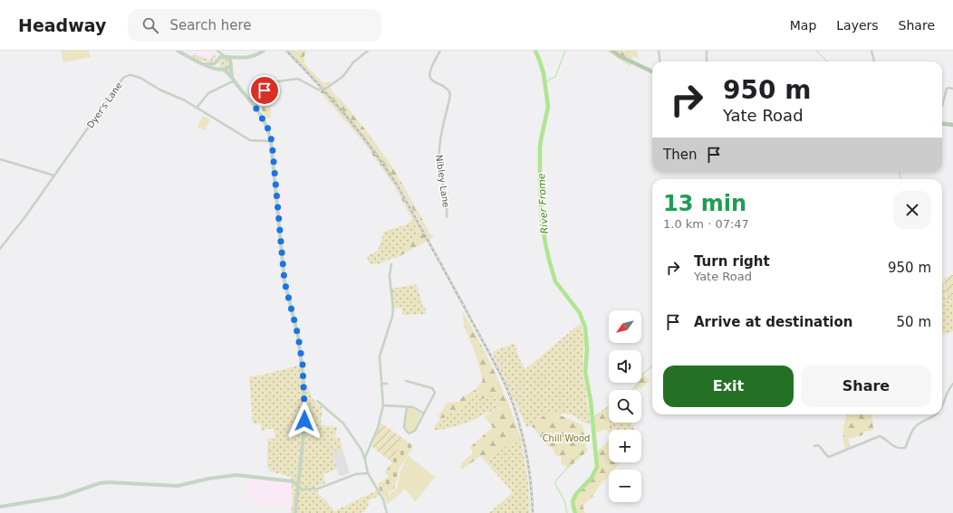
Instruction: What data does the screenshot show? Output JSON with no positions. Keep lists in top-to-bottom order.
{
  "streets": {
    "street": ["Dyer's Lane", "Nibley Lane"]
  },
  "water": ["River Frome"],
  "parks": ["Chill Wood"],
  "north": "bottom left",
  "page": {
    "header": "Headway",
    "search": "Search here",
    "nav": ["Map", "Layers", "Share"],
    "turn": ["950 m", "Yate Road"],
    "then": "Then",
    "heading": ["13 min", "1.0 km · 07:47"],
    "list": [
      {
        "name": "Turn right",
        "note": "Yate Road",
        "value": "950 m"
      },
      {
        "name": "Arrive at destination",
        "value": "50 m"
      }
    ],
    "map_buttons": ["+", "−"],
    "buttons": ["Exit", "Share"]
  }
}
